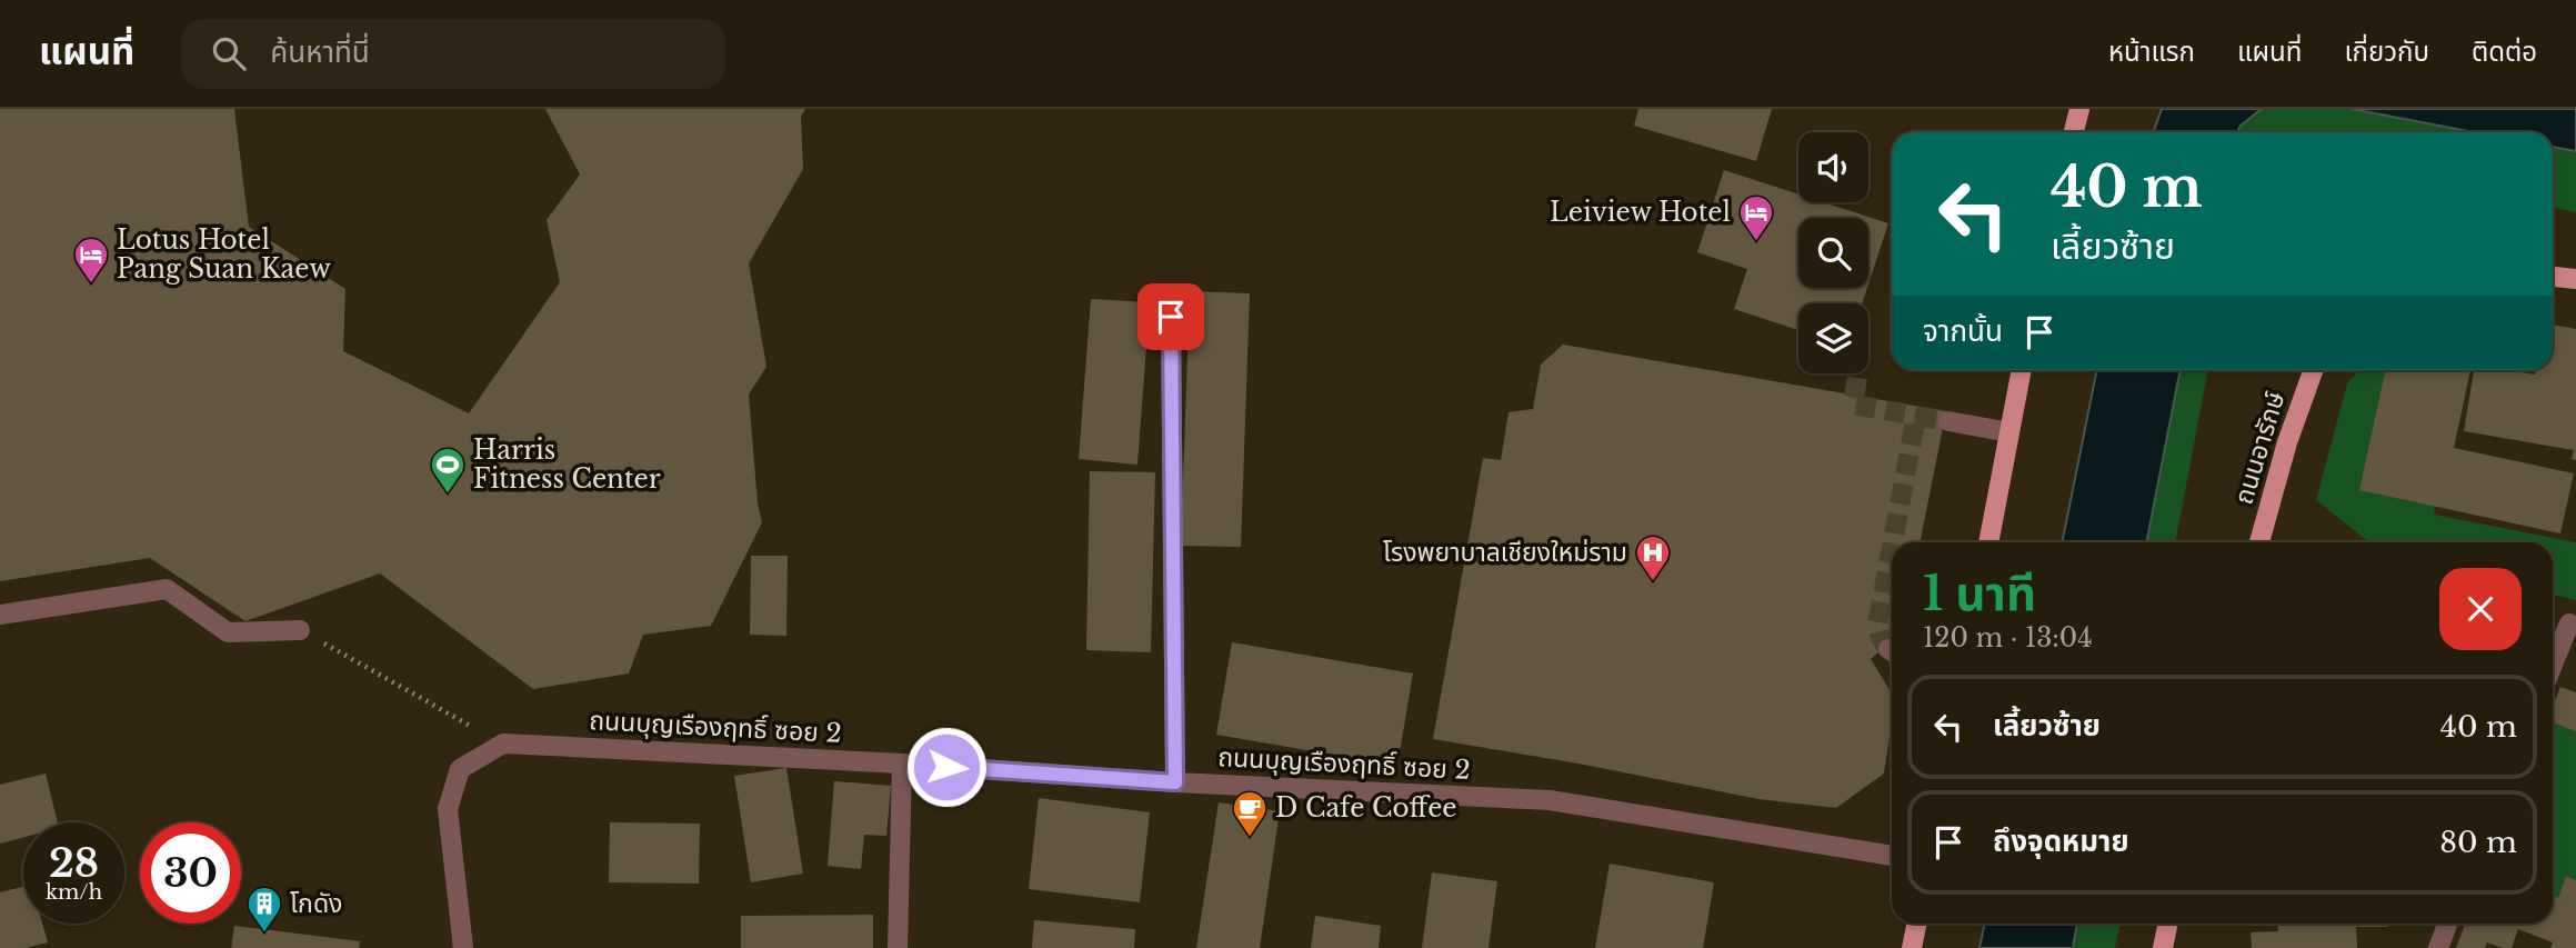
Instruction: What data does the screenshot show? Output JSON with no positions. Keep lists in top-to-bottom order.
{
  "streets": {
    "main road": ["ถนนอารักษ์"],
    "street": ["ถนนบุญเรืองฤทธิ์ ซอย 2"]
  },
  "places": {
    "hotel": ["Leiview Hotel", "Lotus Hotel Pang Suan Kaew"],
    "sports": ["Harris Fitness Center"],
    "hospital": ["โรงพยาบาลเชียงใหม่ราม"],
    "cafe": ["D Cafe Coffee"],
    "building": ["โกดัง"]
  },
  "page": {
    "header": "แผนที่",
    "search": "ค้นหาที่นี่",
    "nav": [
      "หน้าแรก",
      "แผนที่",
      "เกี่ยวกับ",
      "ติดต่อ"
    ],
    "turn": ["40 m", "เลี้ยวซ้าย"],
    "then": "จากนั้น",
    "heading": ["1 นาที", "120 m · 13:04"],
    "list": [
      {
        "name": "เลี้ยวซ้าย",
        "value": "40 m"
      },
      {
        "name": "ถึงจุดหมาย",
        "value": "80 m"
      }
    ],
    "speed": "28 km/h",
    "limit": "30"
  }
}
